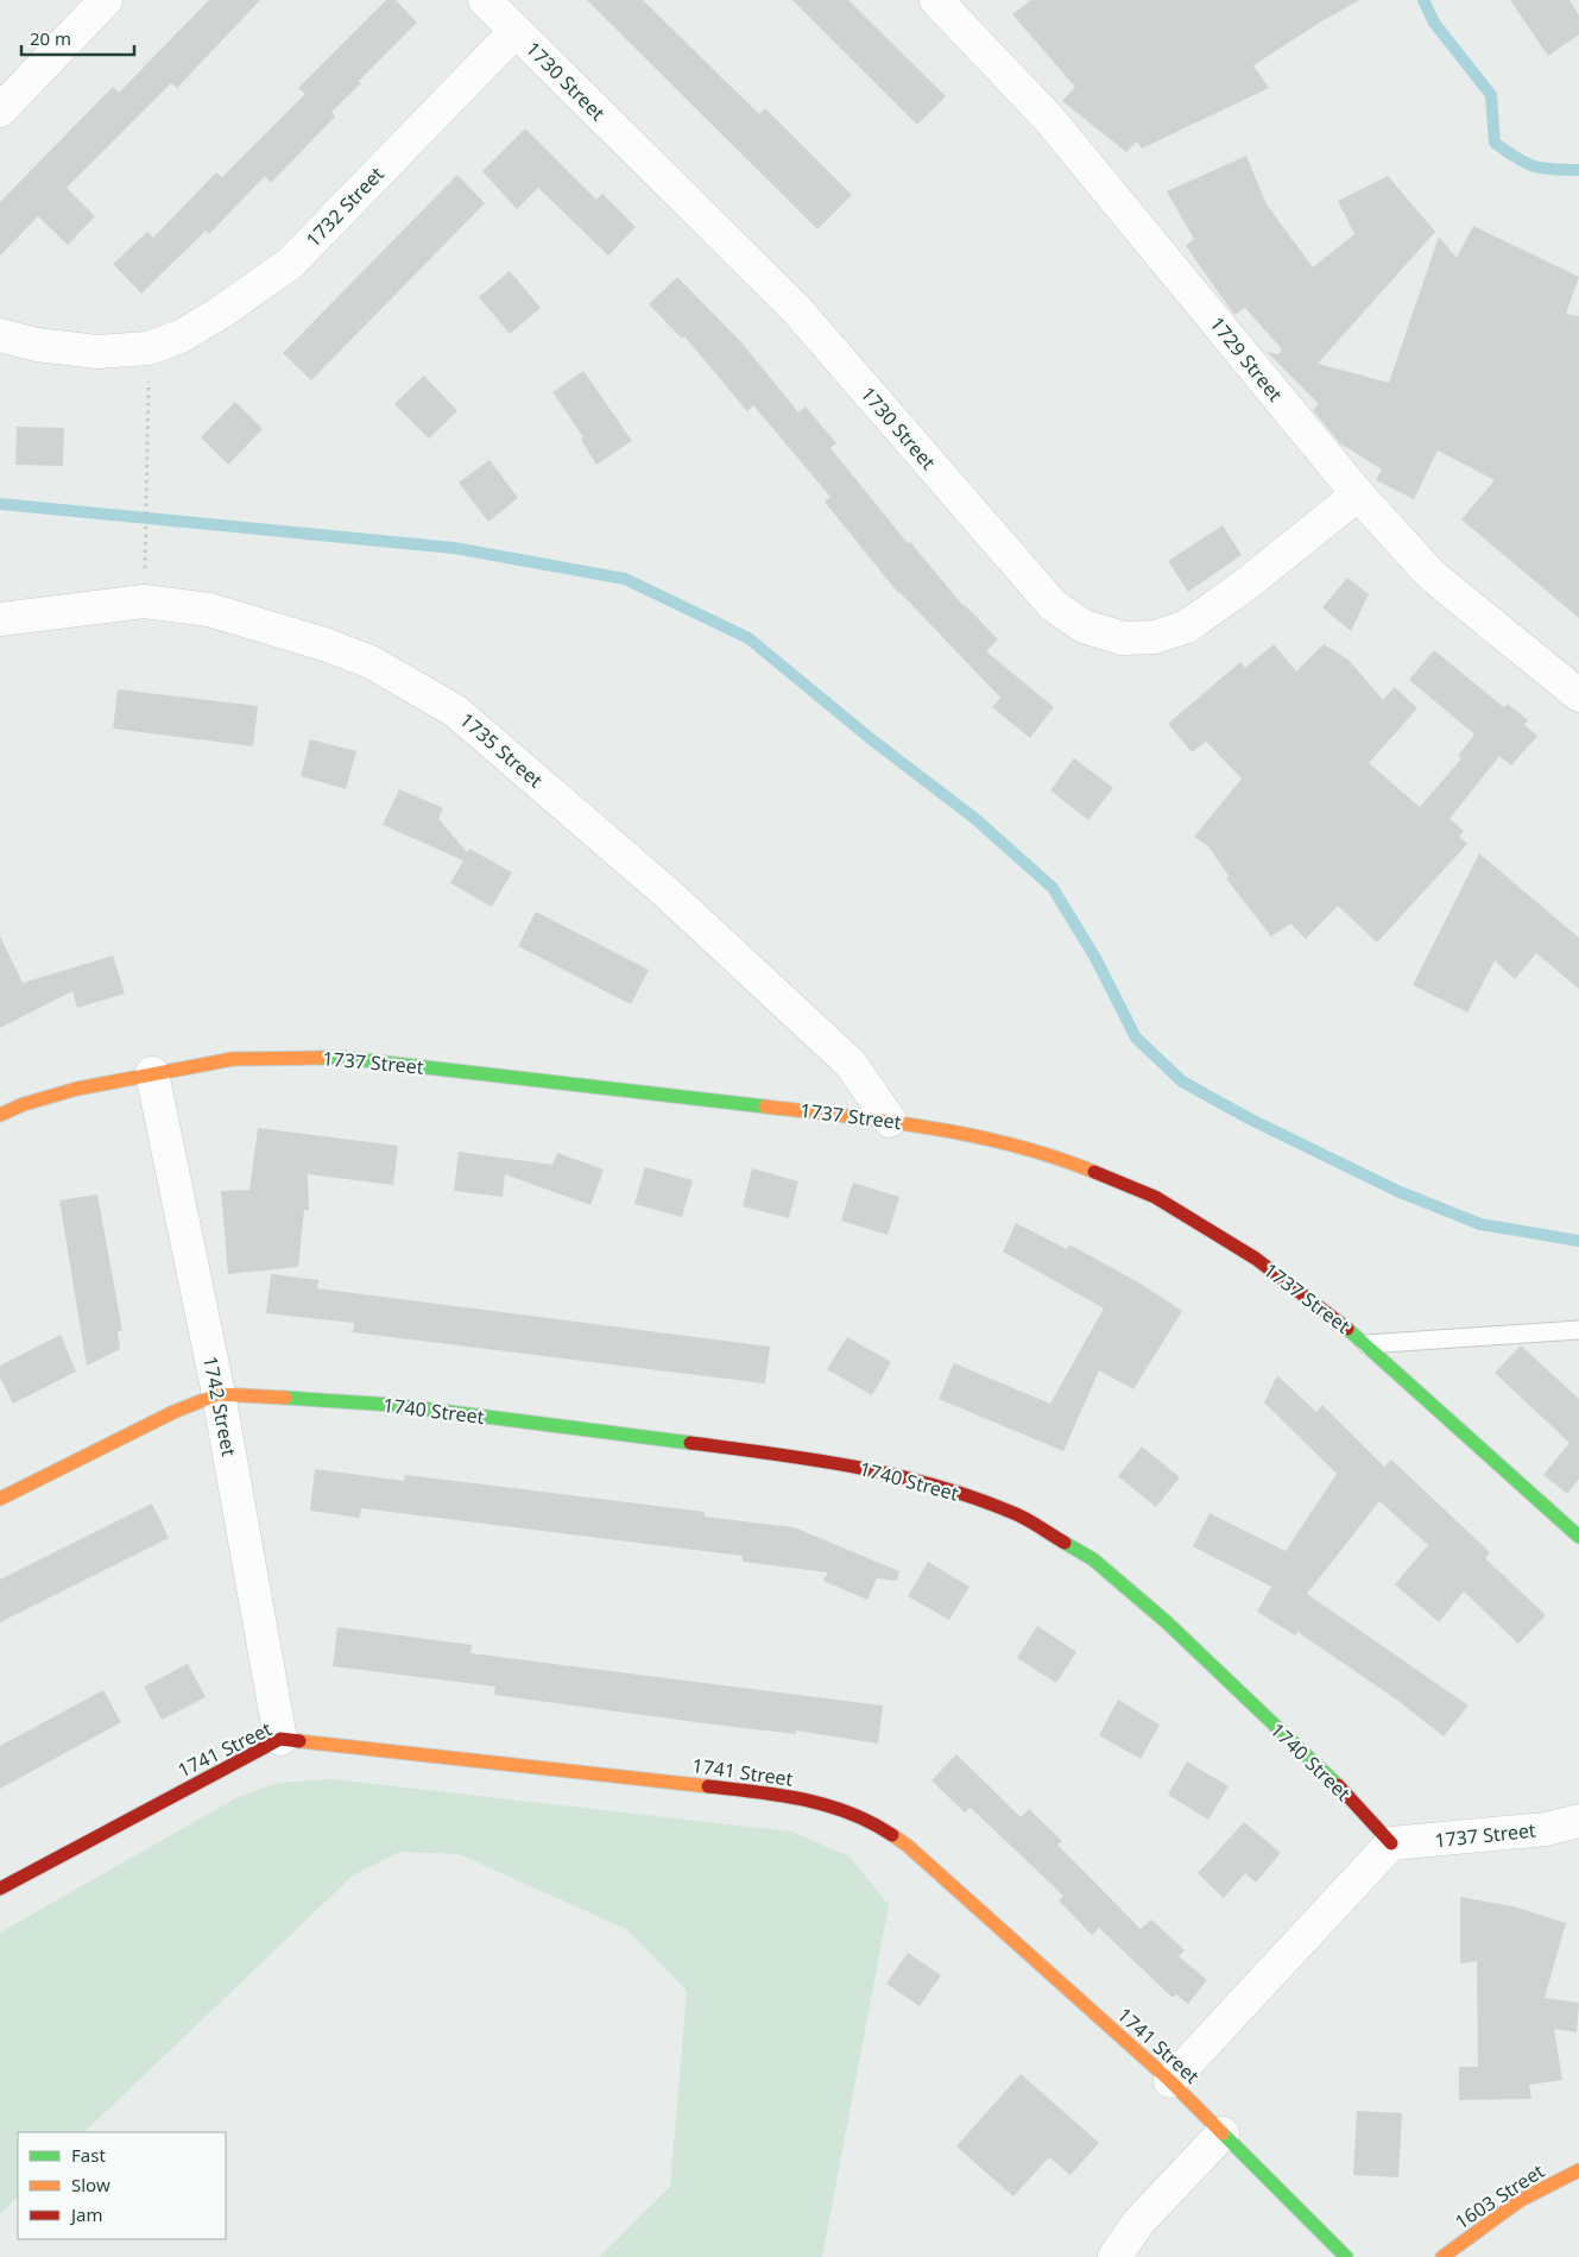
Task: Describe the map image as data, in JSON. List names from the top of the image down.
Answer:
{
  "streets": {
    "street": [
      "1730 Street",
      "1732 Street",
      "1729 Street",
      "1735 Street",
      "1737 Street",
      "1742 Street",
      "1740 Street",
      "1741 Street",
      "1603 Street"
    ]
  },
  "crossings": [
    ["1730 Street", "1732 Street"],
    ["1730 Street", "1729 Street"],
    ["1735 Street", "1737 Street"],
    ["1737 Street", "1742 Street"],
    ["1737 Street", "1740 Street"],
    ["1742 Street", "1740 Street"],
    ["1742 Street", "1741 Street"]
  ],
  "legend": ["Fast", "Slow", "Jam"],
  "scale_bar": "20 m"
}
